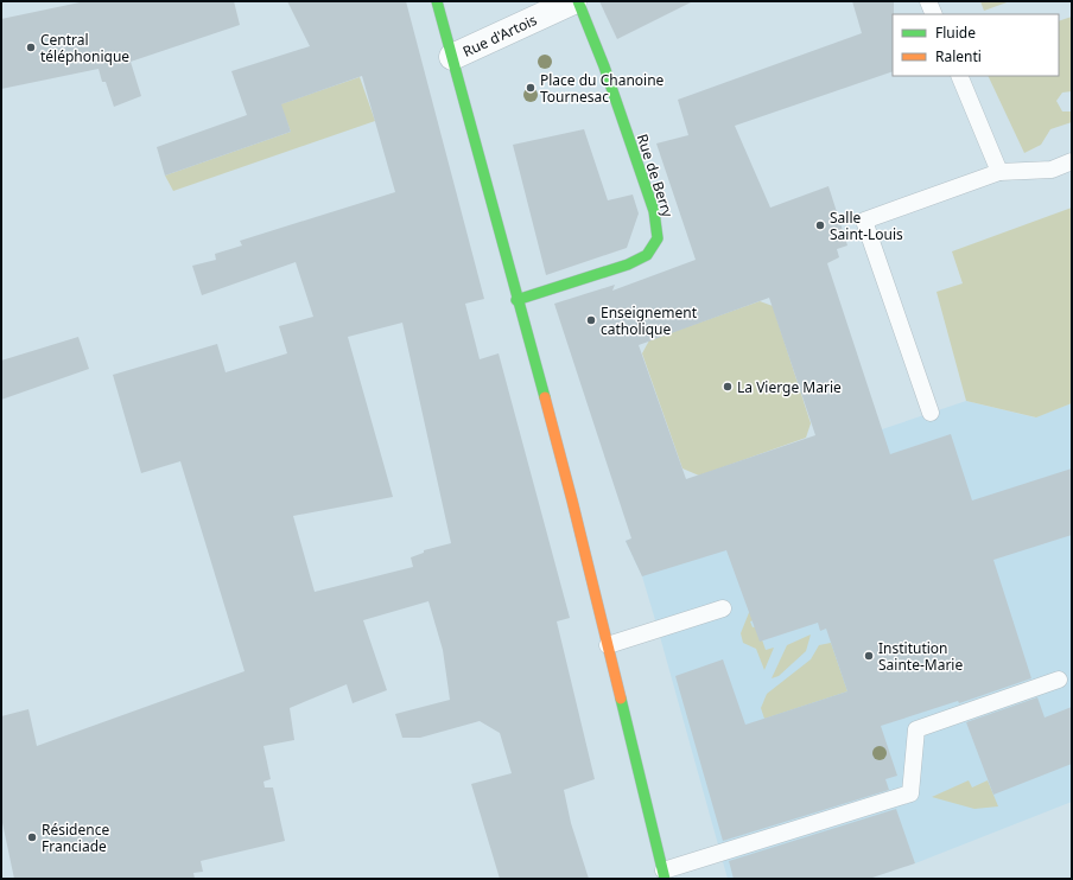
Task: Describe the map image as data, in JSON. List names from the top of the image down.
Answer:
{
  "streets": {
    "main road": ["Rue de Berry"],
    "street": ["Rue d'Artois"]
  },
  "places": [
    "Central téléphonique",
    "Place du Chanoine Tournesac",
    "Salle Saint-Louis",
    "Enseignement catholique",
    "La Vierge Marie",
    "Institution Sainte-Marie",
    "Résidence Franciade"
  ],
  "legend": ["Fluide", "Ralenti"]
}
